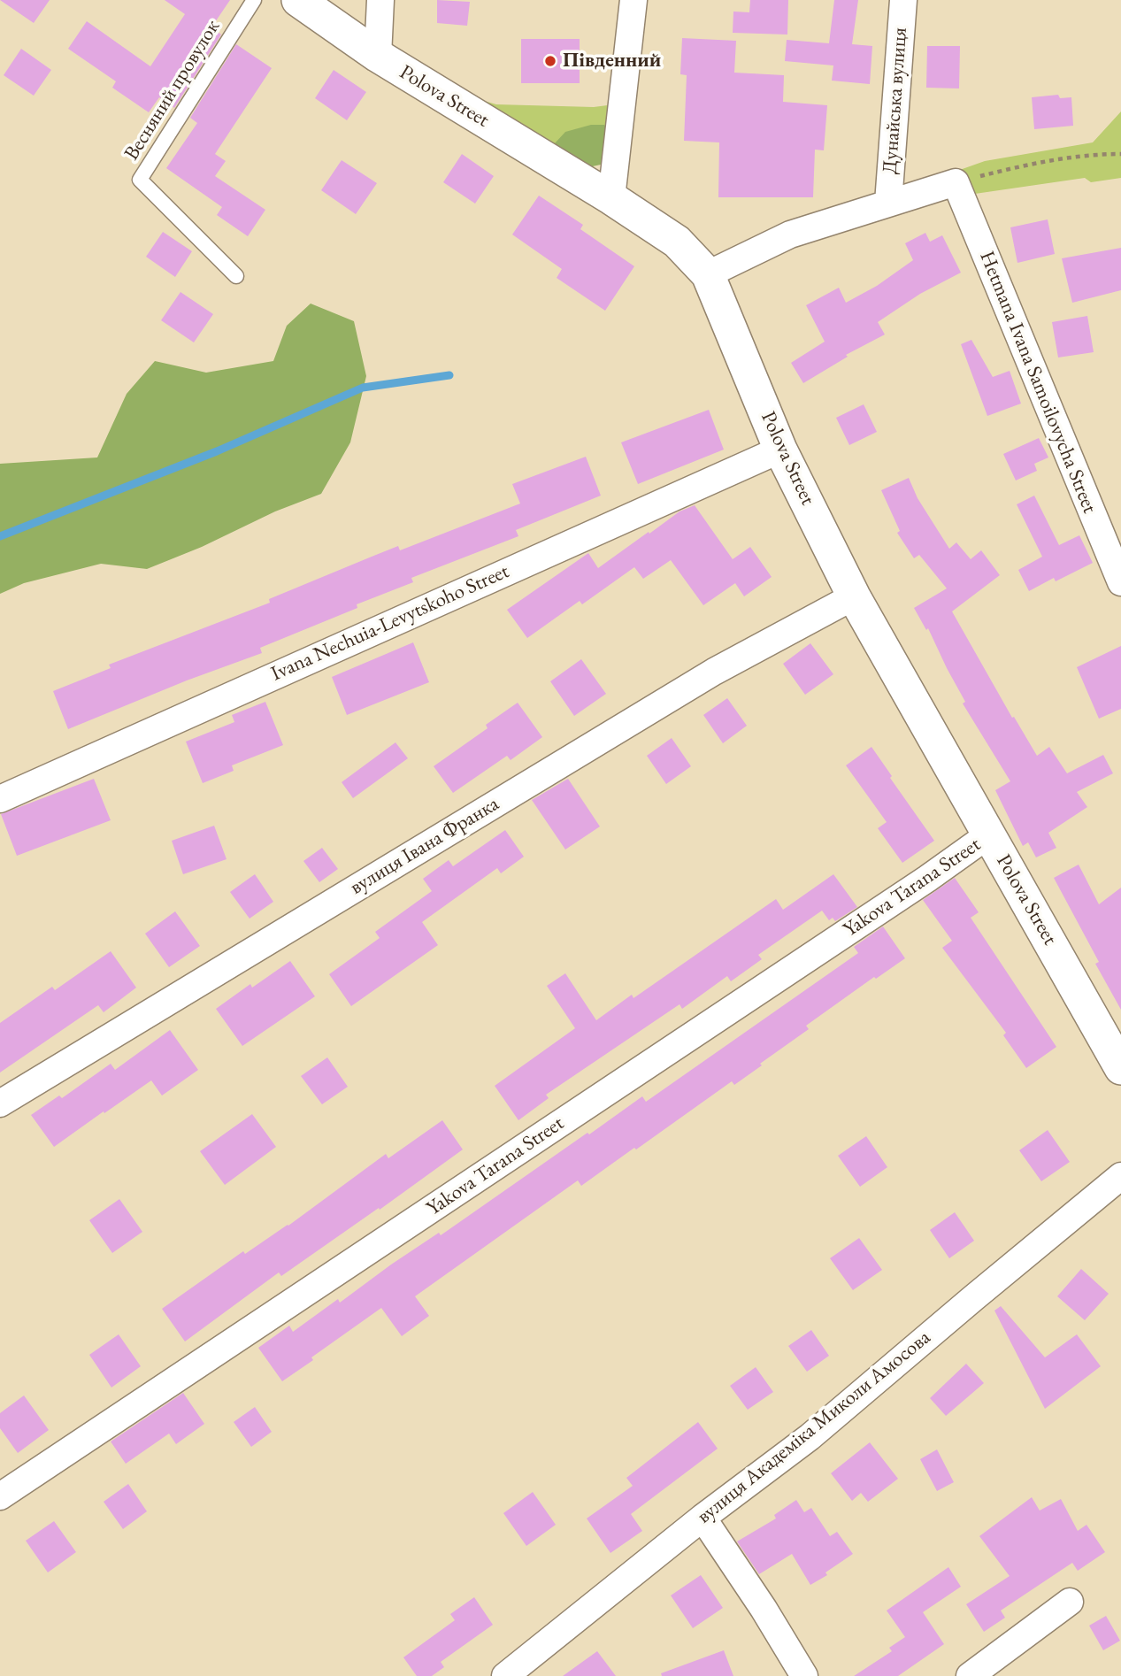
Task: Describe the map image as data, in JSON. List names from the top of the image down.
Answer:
{
  "streets": {
    "street": [
      "Polova Street",
      "Дунайська вулиця",
      "Hetmana Ivana Samoilovycha Street",
      "Ivana Nechuia-Levytskoho Street",
      "вулиця Івана Франка",
      "Yakova Tarana Street",
      "вулиця Академіка Миколи Амосова"
    ],
    "lane": ["Весняний провулок"]
  },
  "crossings": [
    ["Polova Street", "Ivana Nechuia-Levytskoho Street"],
    ["Polova Street", "вулиця Івана Франка"],
    ["Polova Street", "Yakova Tarana Street"]
  ],
  "places": ["Південний"]
}
